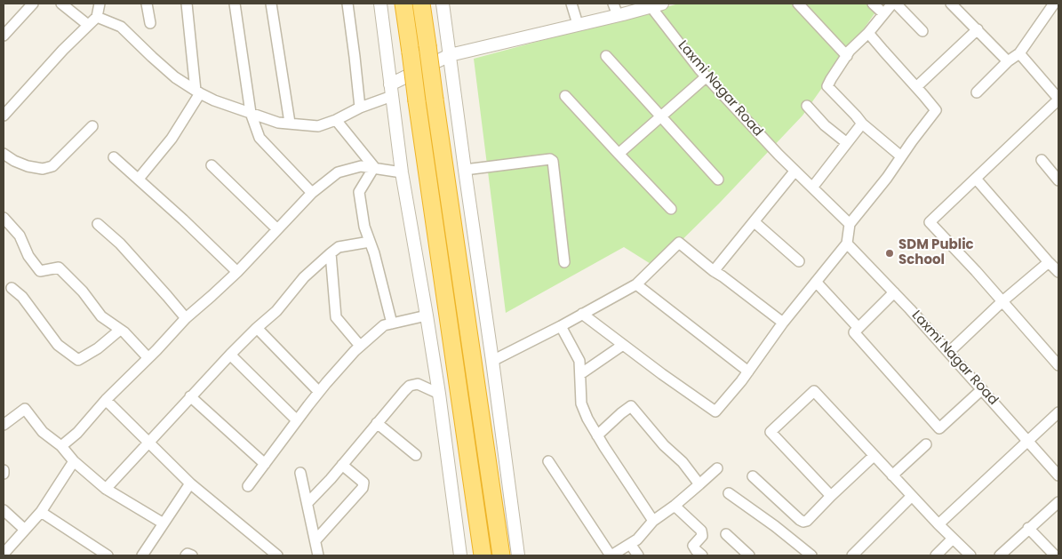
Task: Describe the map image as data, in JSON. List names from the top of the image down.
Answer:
{
  "streets": {
    "street": ["Laxmi Nagar Road"]
  },
  "places": ["SDM Public School"]
}
